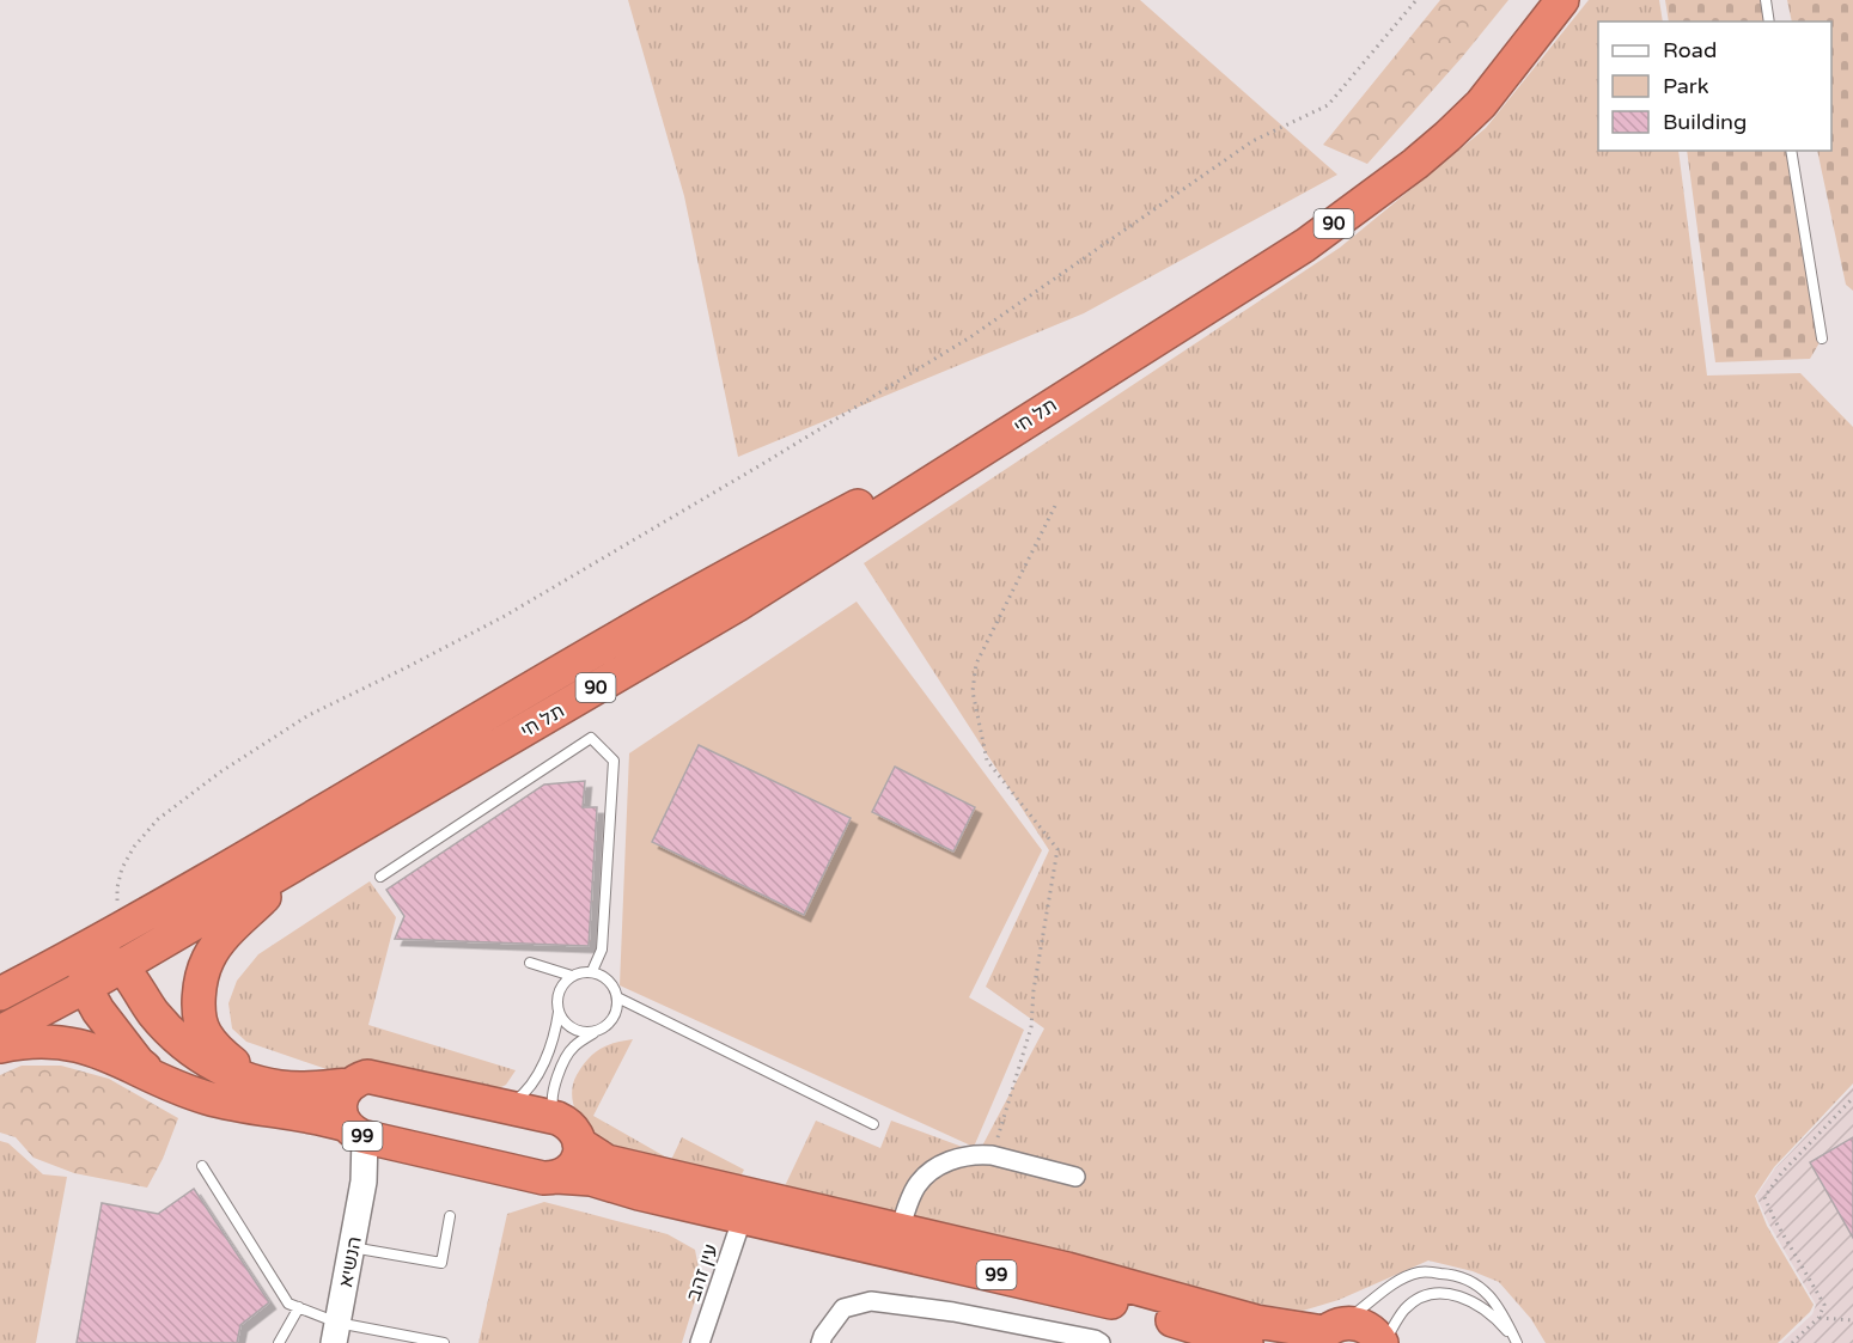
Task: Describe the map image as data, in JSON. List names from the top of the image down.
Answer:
{
  "streets": {
    "highway": ["90", "תל חי", "99"],
    "street": ["הנשיא", "עין זהב"]
  },
  "crossings": [
    ["90", "תל חי"],
    ["תל חי", "99"],
    ["99", "הנשיא"],
    ["99", "עין זהב"]
  ],
  "legend": ["Road", "Park", "Building"]
}
